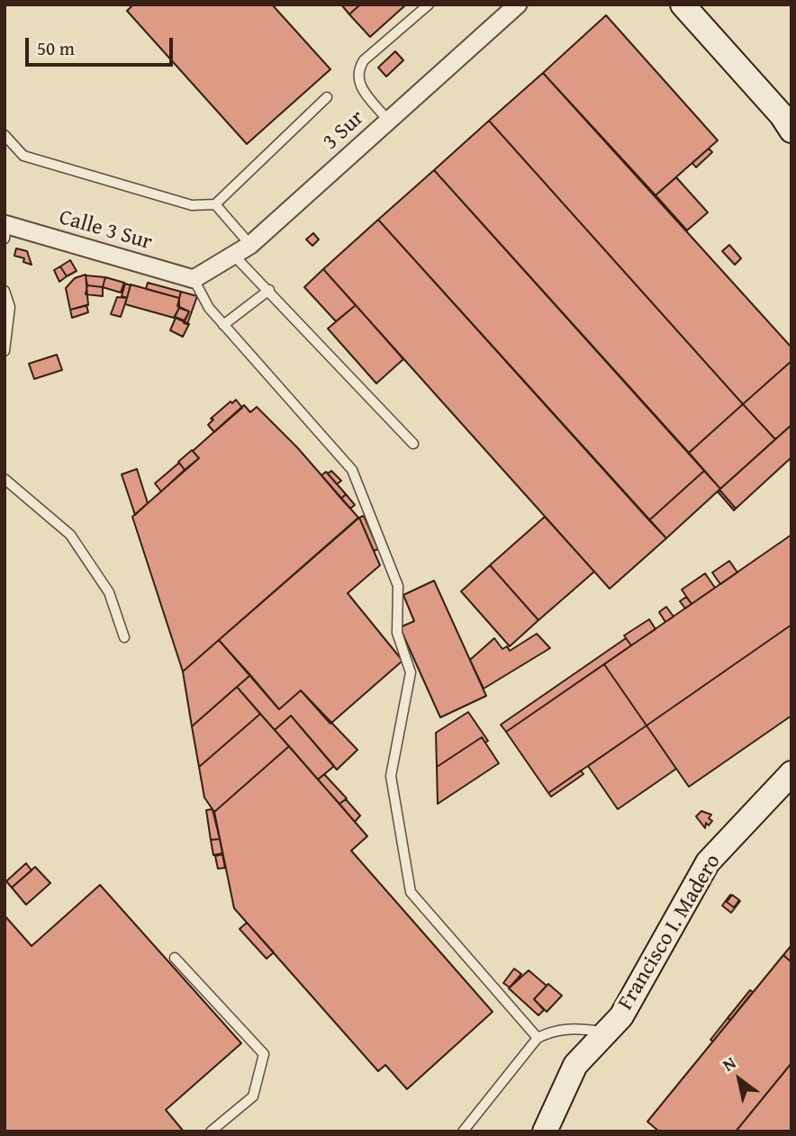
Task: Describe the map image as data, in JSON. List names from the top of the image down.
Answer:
{
  "streets": {
    "street": ["3 Sur", "Calle 3 Sur", "Francisco I. Madero"]
  },
  "crossings": [
    ["3 Sur", "Calle 3 Sur"]
  ],
  "scale_bar": "50 m",
  "north": "top left"
}
